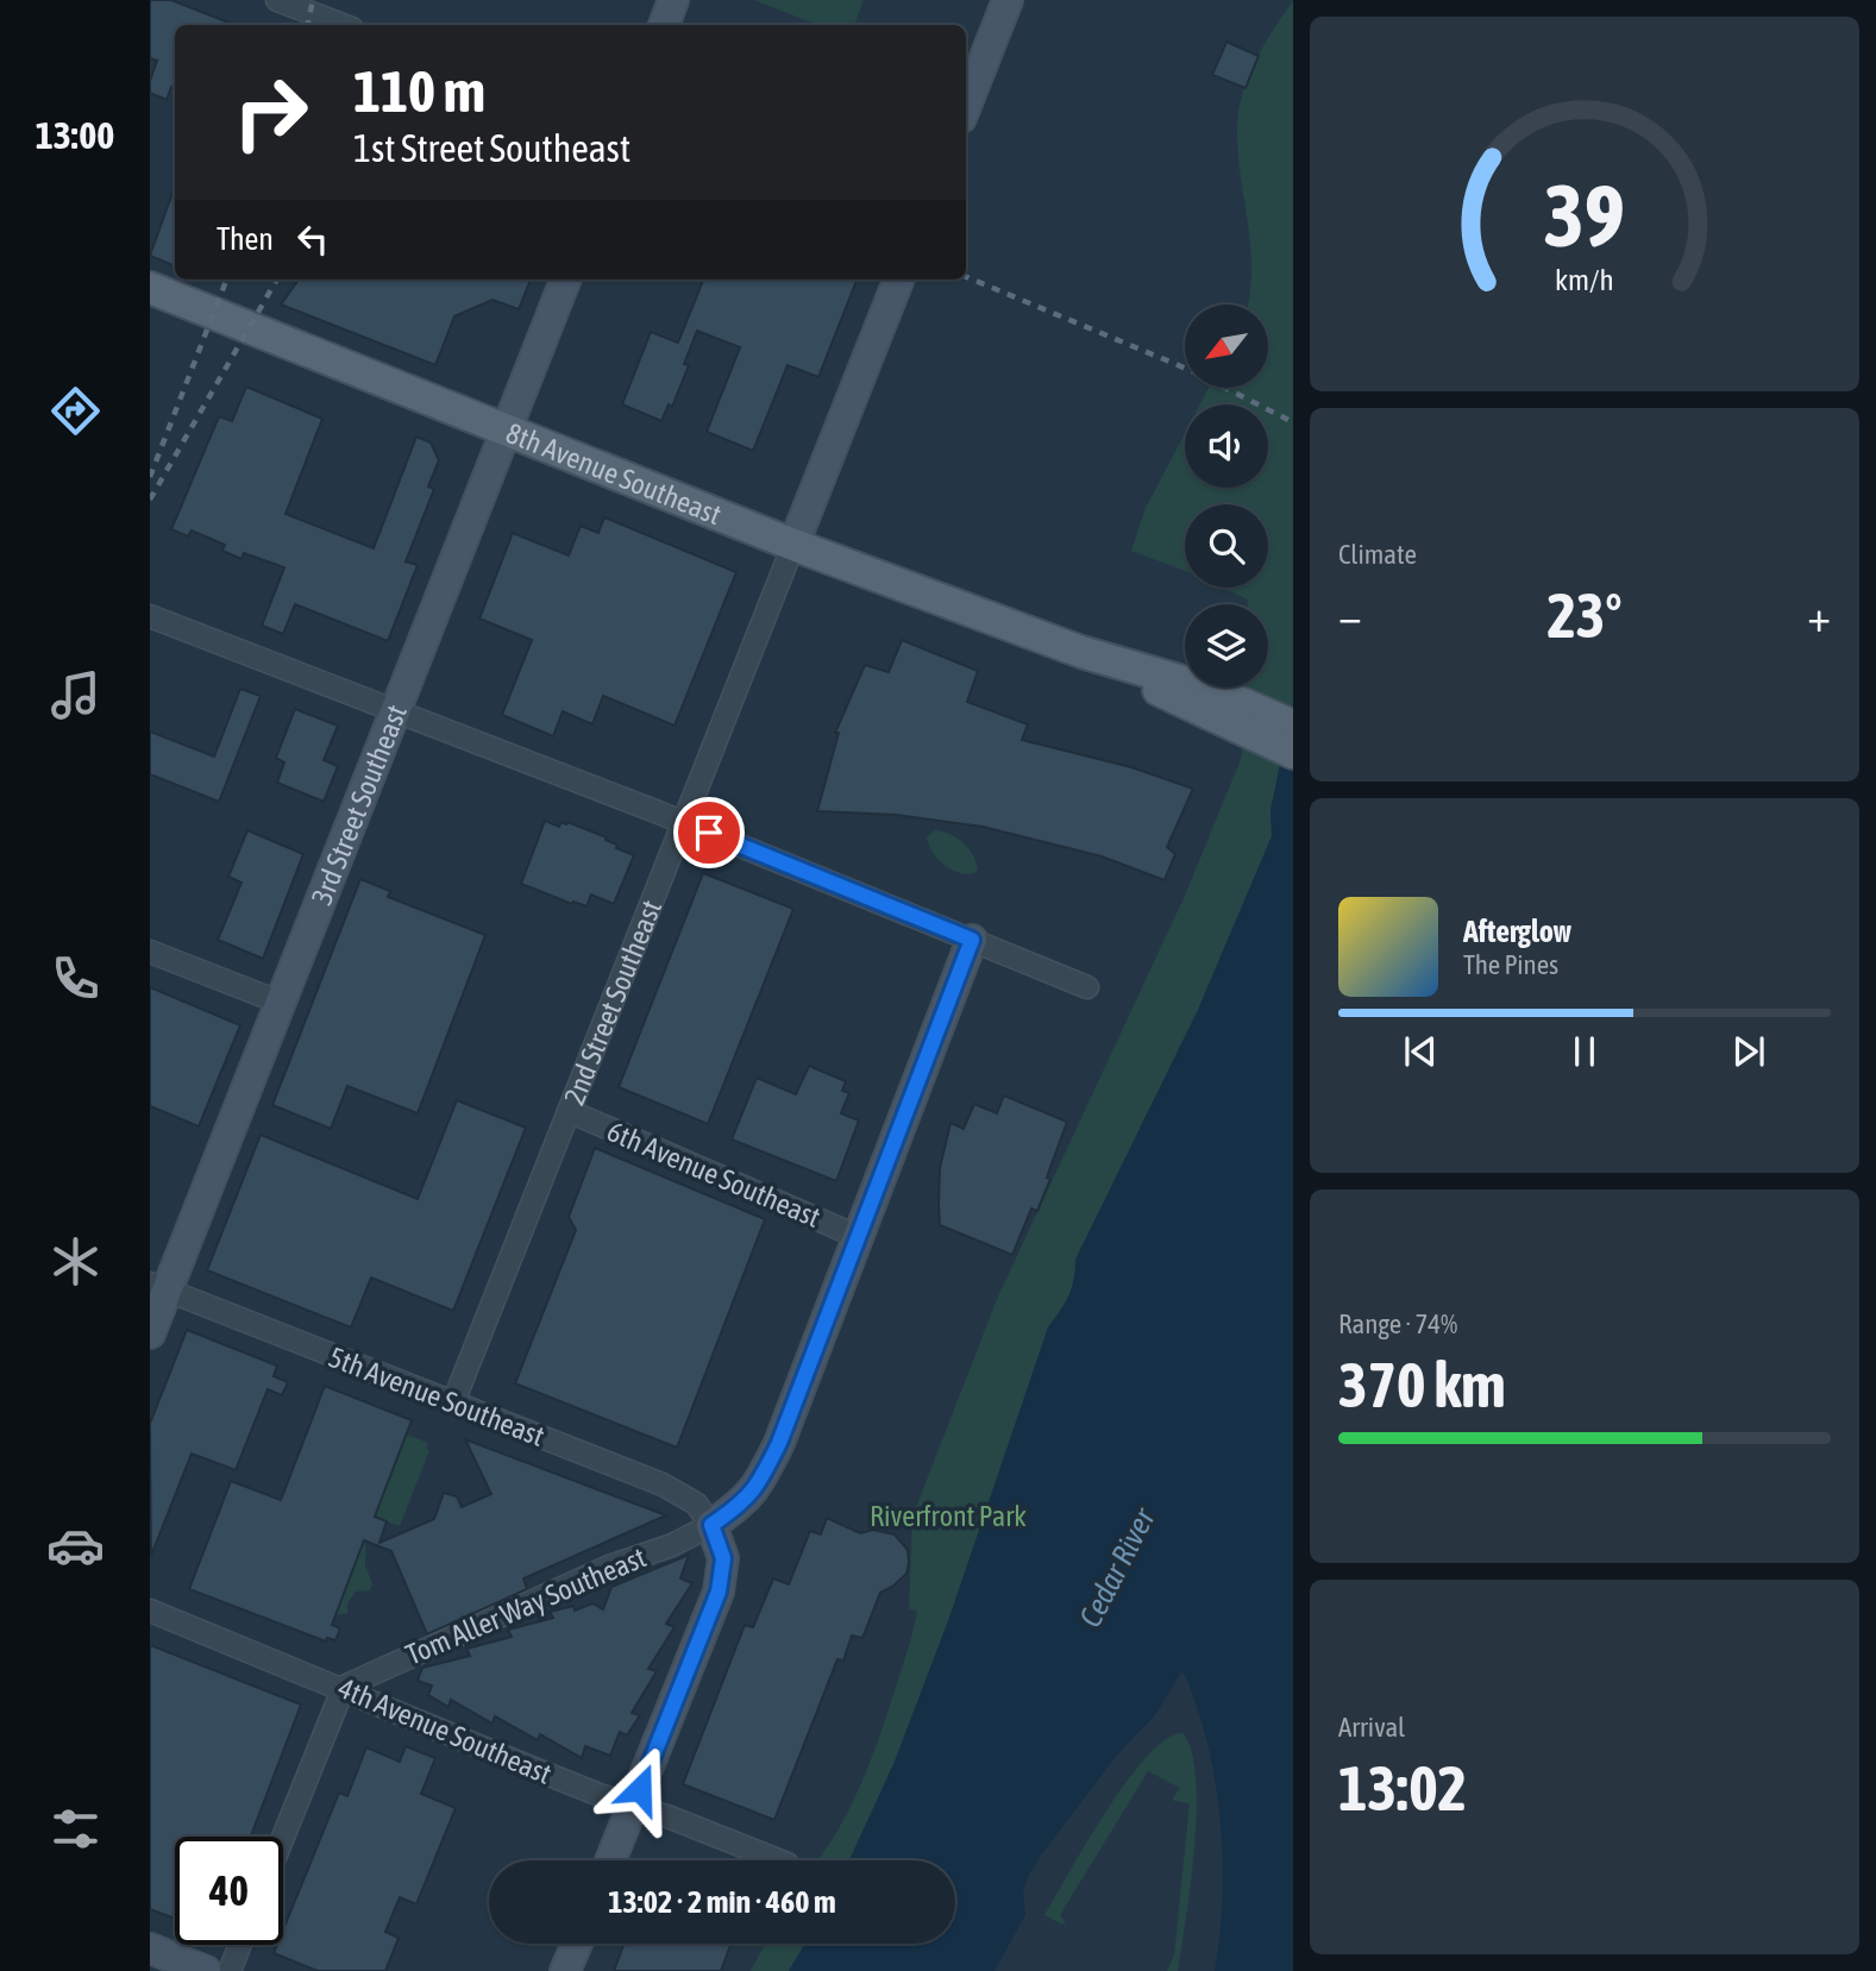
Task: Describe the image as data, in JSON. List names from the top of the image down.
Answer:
{
  "streets": {
    "main road": ["8th Avenue Southeast"],
    "street": [
      "3rd Street Southeast",
      "2nd Street Southeast",
      "6th Avenue Southeast",
      "5th Avenue Southeast",
      "Tom Aller Way Southeast",
      "4th Avenue Southeast"
    ]
  },
  "crossings": [
    ["8th Avenue Southeast", "3rd Street Southeast"],
    ["8th Avenue Southeast", "2nd Street Southeast"],
    ["3rd Street Southeast", "5th Avenue Southeast"],
    ["2nd Street Southeast", "6th Avenue Southeast"],
    ["2nd Street Southeast", "5th Avenue Southeast"],
    ["5th Avenue Southeast", "Tom Aller Way Southeast"],
    ["Tom Aller Way Southeast", "4th Avenue Southeast"]
  ],
  "water": ["Cedar River"],
  "parks": ["Riverfront Park"],
  "north": "bottom left",
  "page": {
    "tabs": "13:00",
    "turn": ["110 m", "1st Street Southeast"],
    "then": "Then",
    "tile": [
      "Climate",
      ["Range · 74%", "370 km"],
      ["Arrival", "13:02"]
    ],
    "heat": ["−", "23°", "+"],
    "song": ["Afterglow", "The Pines"],
    "limit": "40",
    "trip": "13:02 · 2 min · 460 m",
    "gauge": ["39", "km/h"]
  }
}
